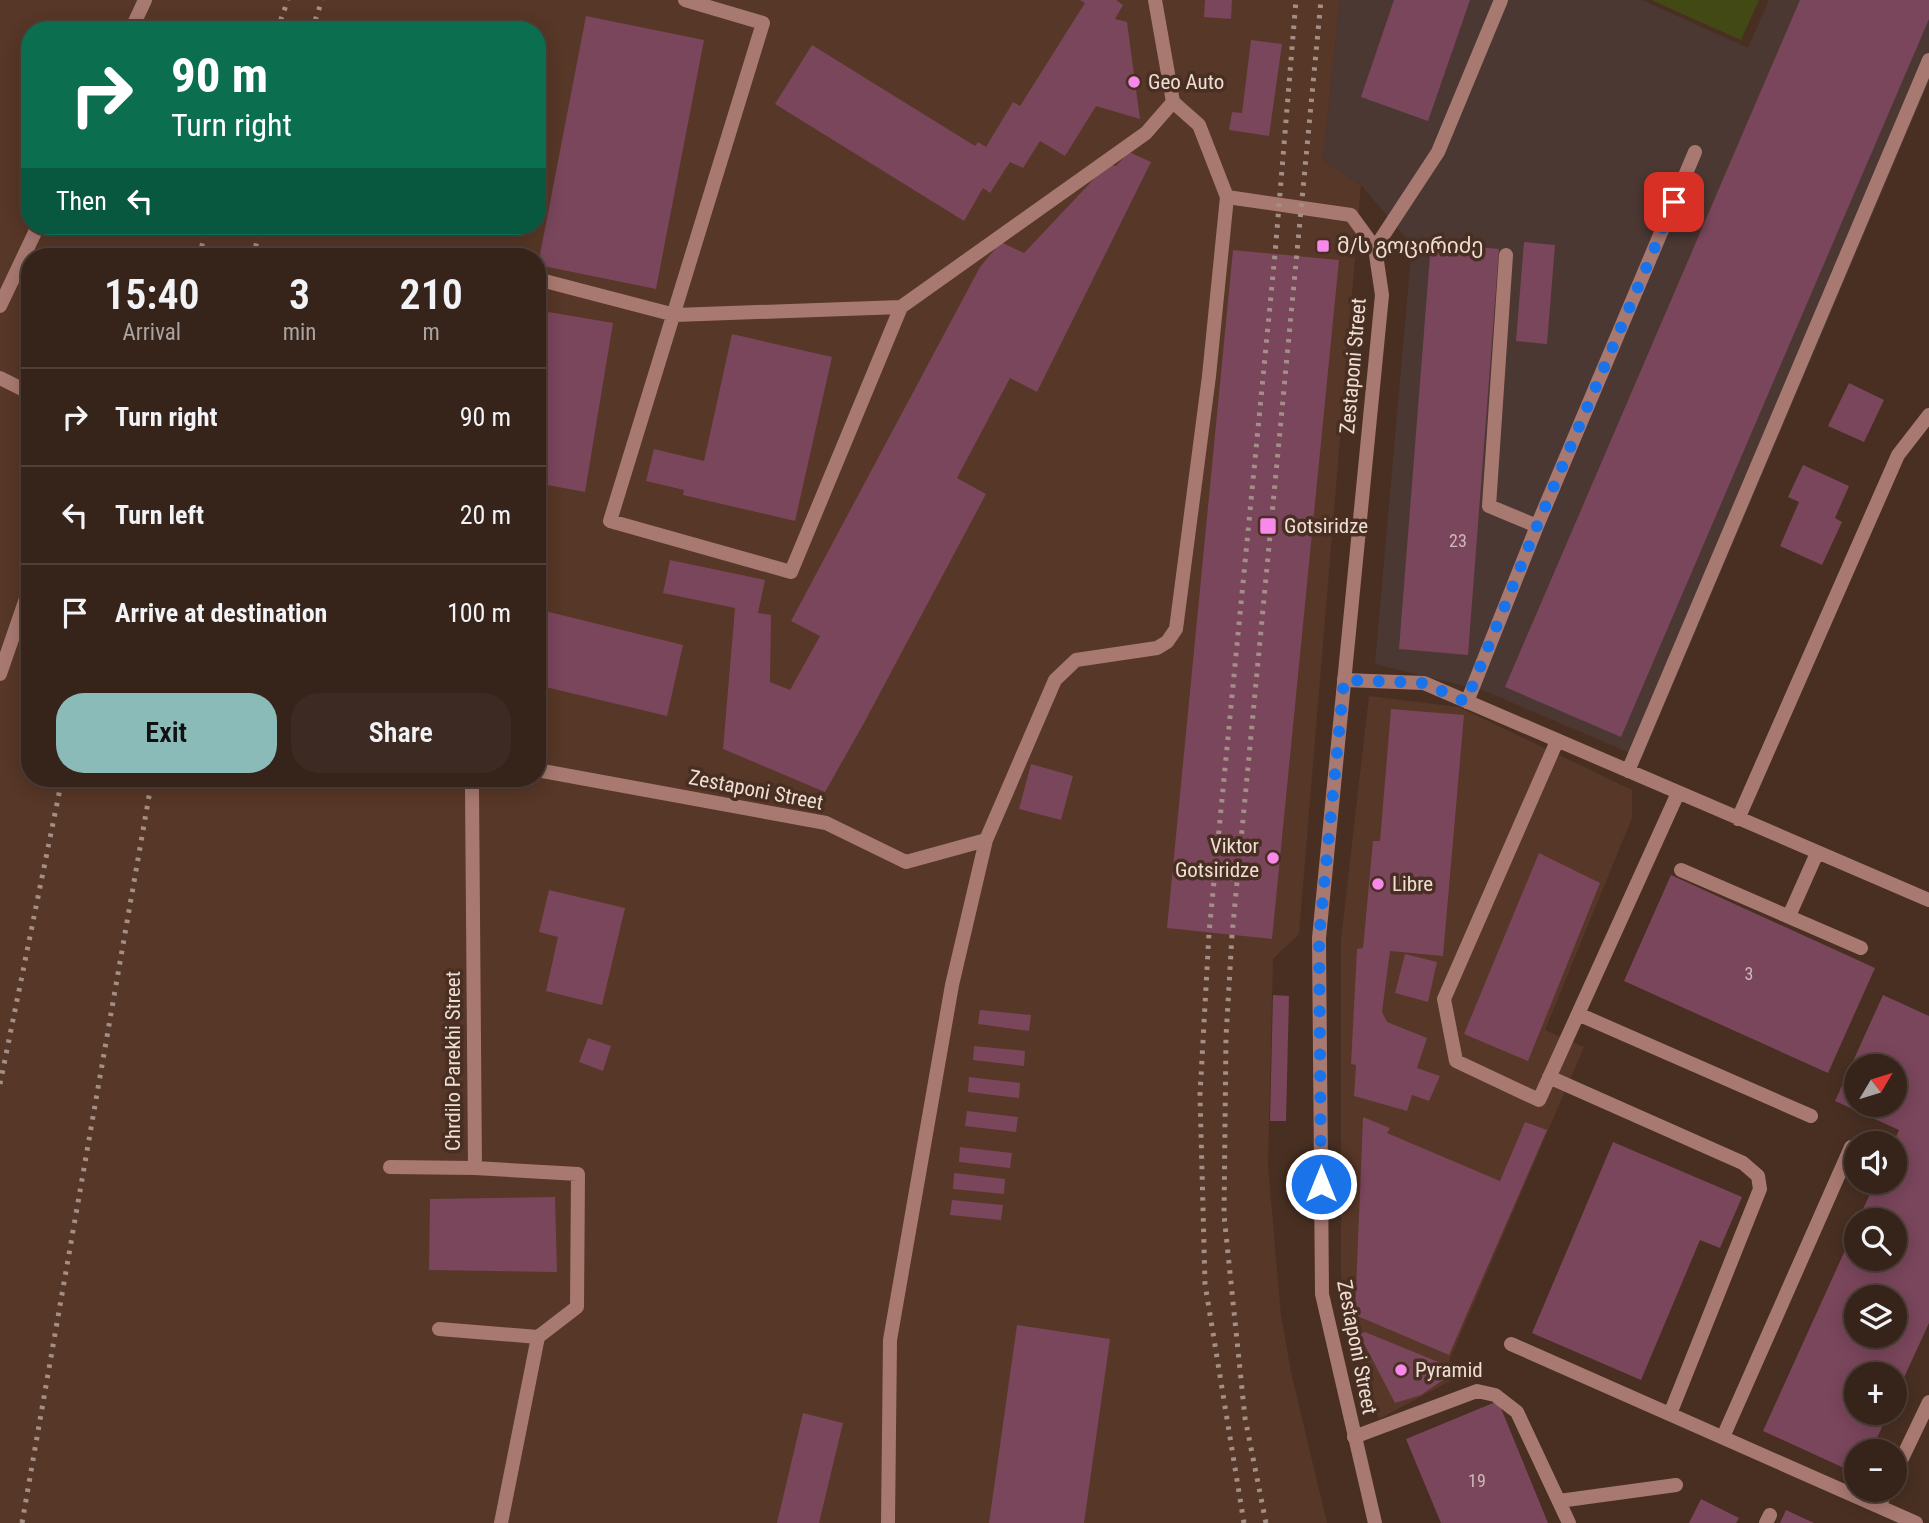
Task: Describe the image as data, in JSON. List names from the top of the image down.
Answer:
{
  "streets": {
    "street": ["Zestaponi Street", "Chrdilo Parekhi Street"]
  },
  "places": {
    "other": [
      "Geo Auto",
      "Viktor Gotsiridze",
      "Libre",
      "Pyramid"
    ],
    "transit": ["მ/ს გოცირიძე", "Gotsiridze"]
  },
  "house_numbers": ["23", "3", "19"],
  "north": "top right",
  "page": {
    "turn": ["90 m", "Turn right"],
    "then": "Then",
    "eta": [
      "15:40",
      "Arrival",
      "3",
      "min",
      "210",
      "m"
    ],
    "list": [
      {
        "name": "Turn right",
        "value": "90 m"
      },
      {
        "name": "Turn left",
        "value": "20 m"
      },
      {
        "name": "Arrive at destination",
        "value": "100 m"
      }
    ],
    "buttons": ["Exit", "Share"],
    "map_buttons": ["+", "−"]
  }
}
